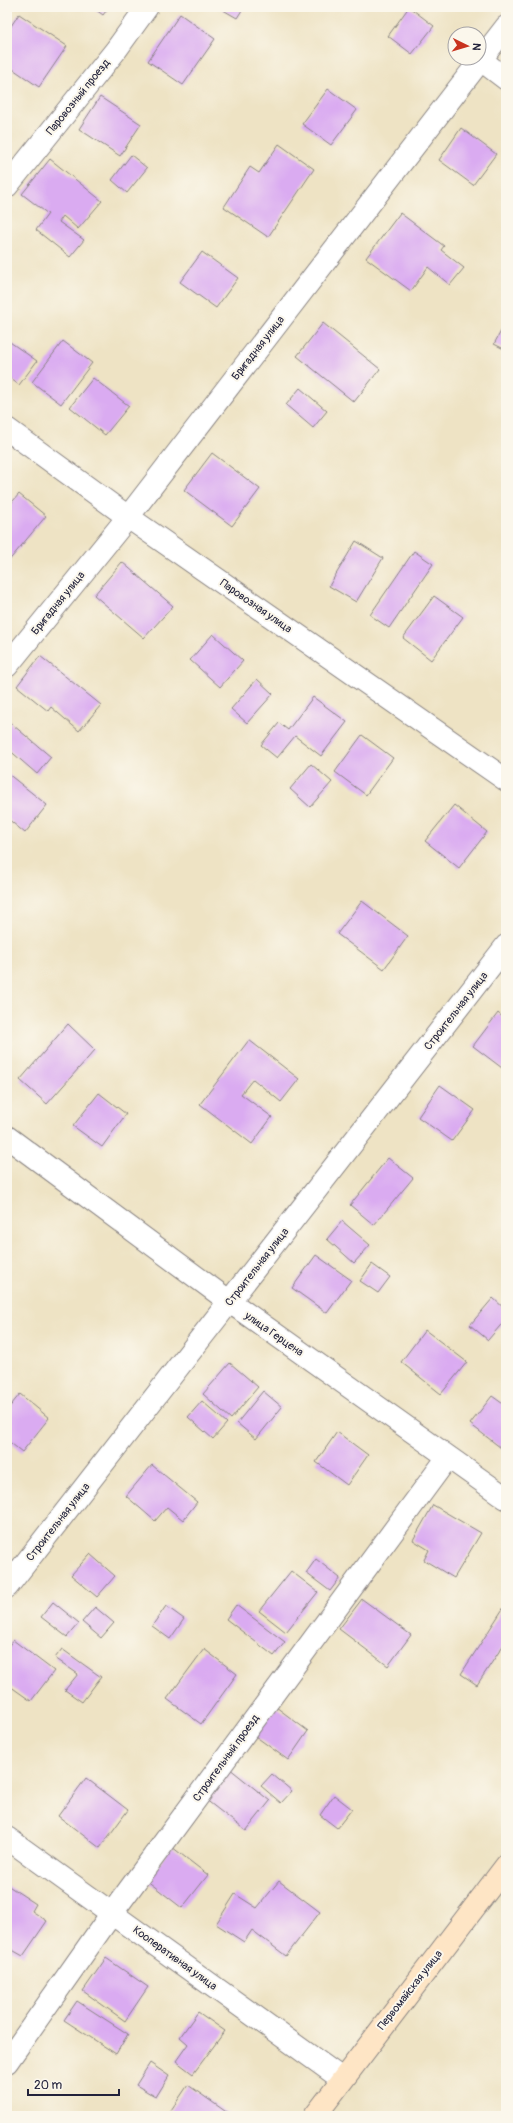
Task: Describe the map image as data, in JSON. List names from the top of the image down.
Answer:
{
  "streets": {
    "street": [
      "Паровозный проезд",
      "Бригадная улица",
      "Паровозная улица",
      "Строительная улица",
      "улица Герцена",
      "Строительный проезд",
      "Кооперативная улица",
      "Первомайская улица"
    ]
  },
  "crossings": [
    ["Бригадная улица", "Паровозная улица"],
    ["Строительная улица", "улица Герцена"],
    ["улица Герцена", "Строительный проезд"],
    ["Строительный проезд", "Кооперативная улица"],
    ["Кооперативная улица", "Первомайская улица"]
  ],
  "scale_bar": "20 m",
  "north": "right"
}
